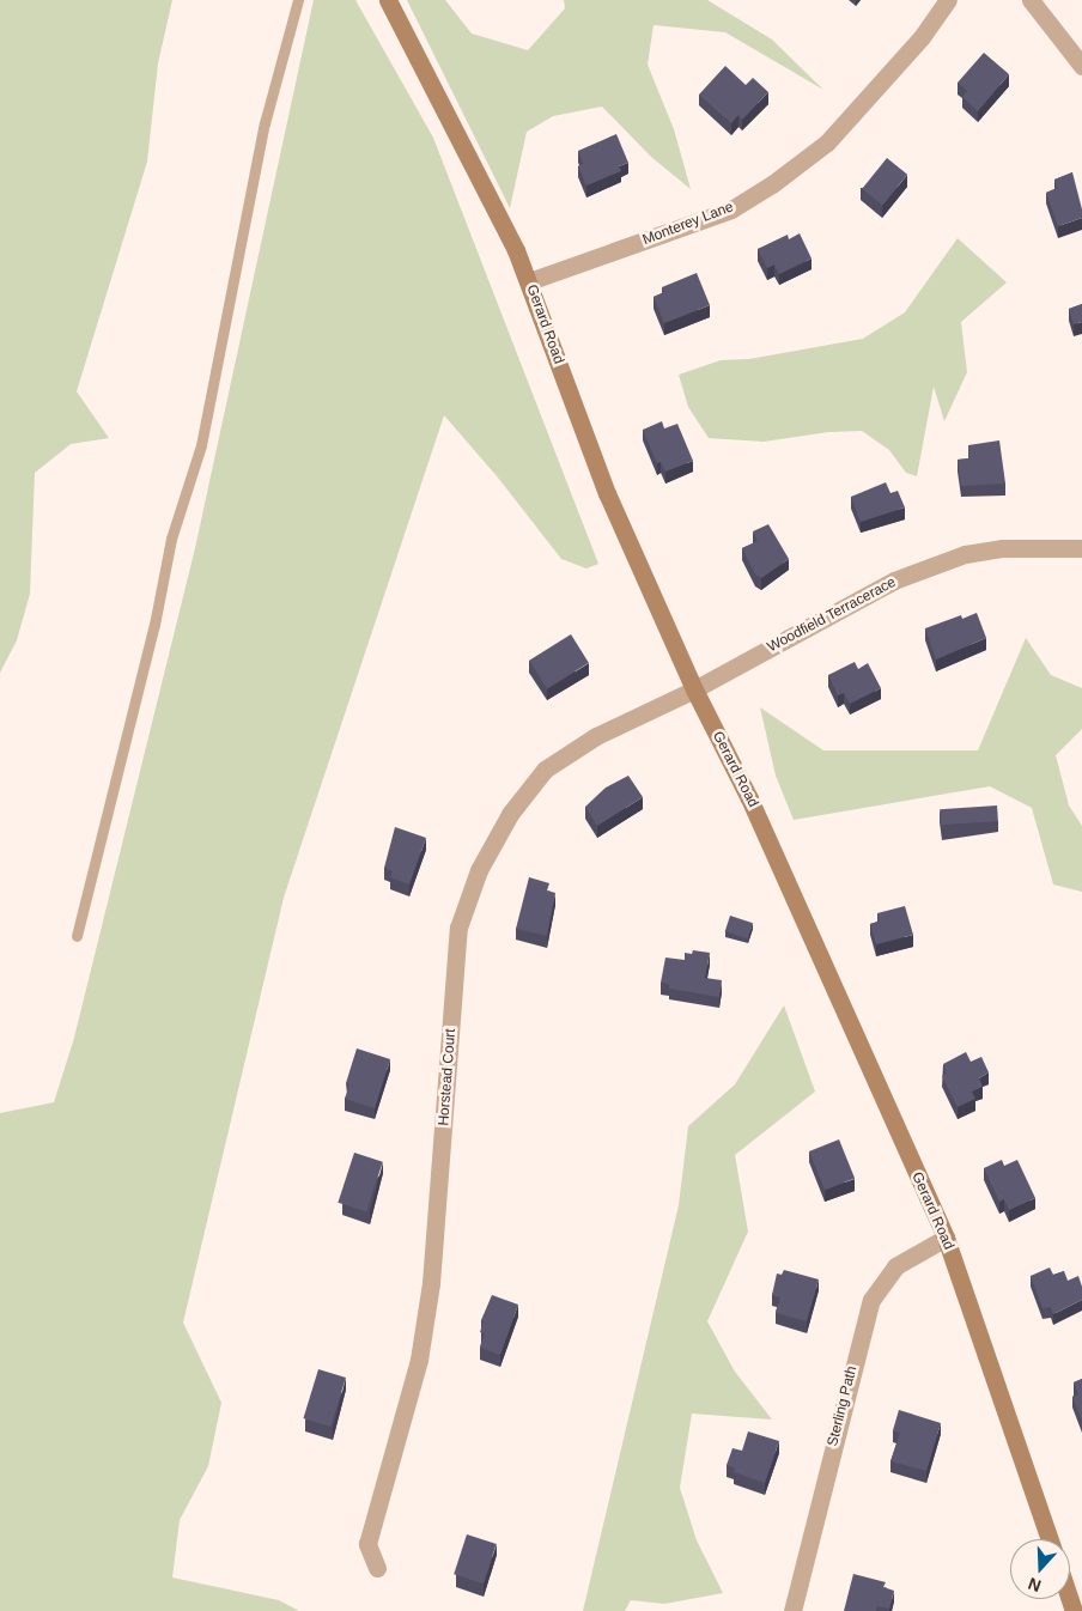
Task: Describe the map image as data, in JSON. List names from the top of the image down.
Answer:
{
  "streets": {
    "street": [
      "Monterey Lane",
      "Gerard Road",
      "Woodfield Terracerace",
      "Horstead Court",
      "Sterling Path"
    ]
  },
  "crossings": [
    ["Monterey Lane", "Gerard Road"],
    ["Gerard Road", "Woodfield Terracerace"],
    ["Gerard Road", "Horstead Court"],
    ["Gerard Road", "Sterling Path"],
    ["Woodfield Terracerace", "Horstead Court"]
  ],
  "north": "bottom"
}
